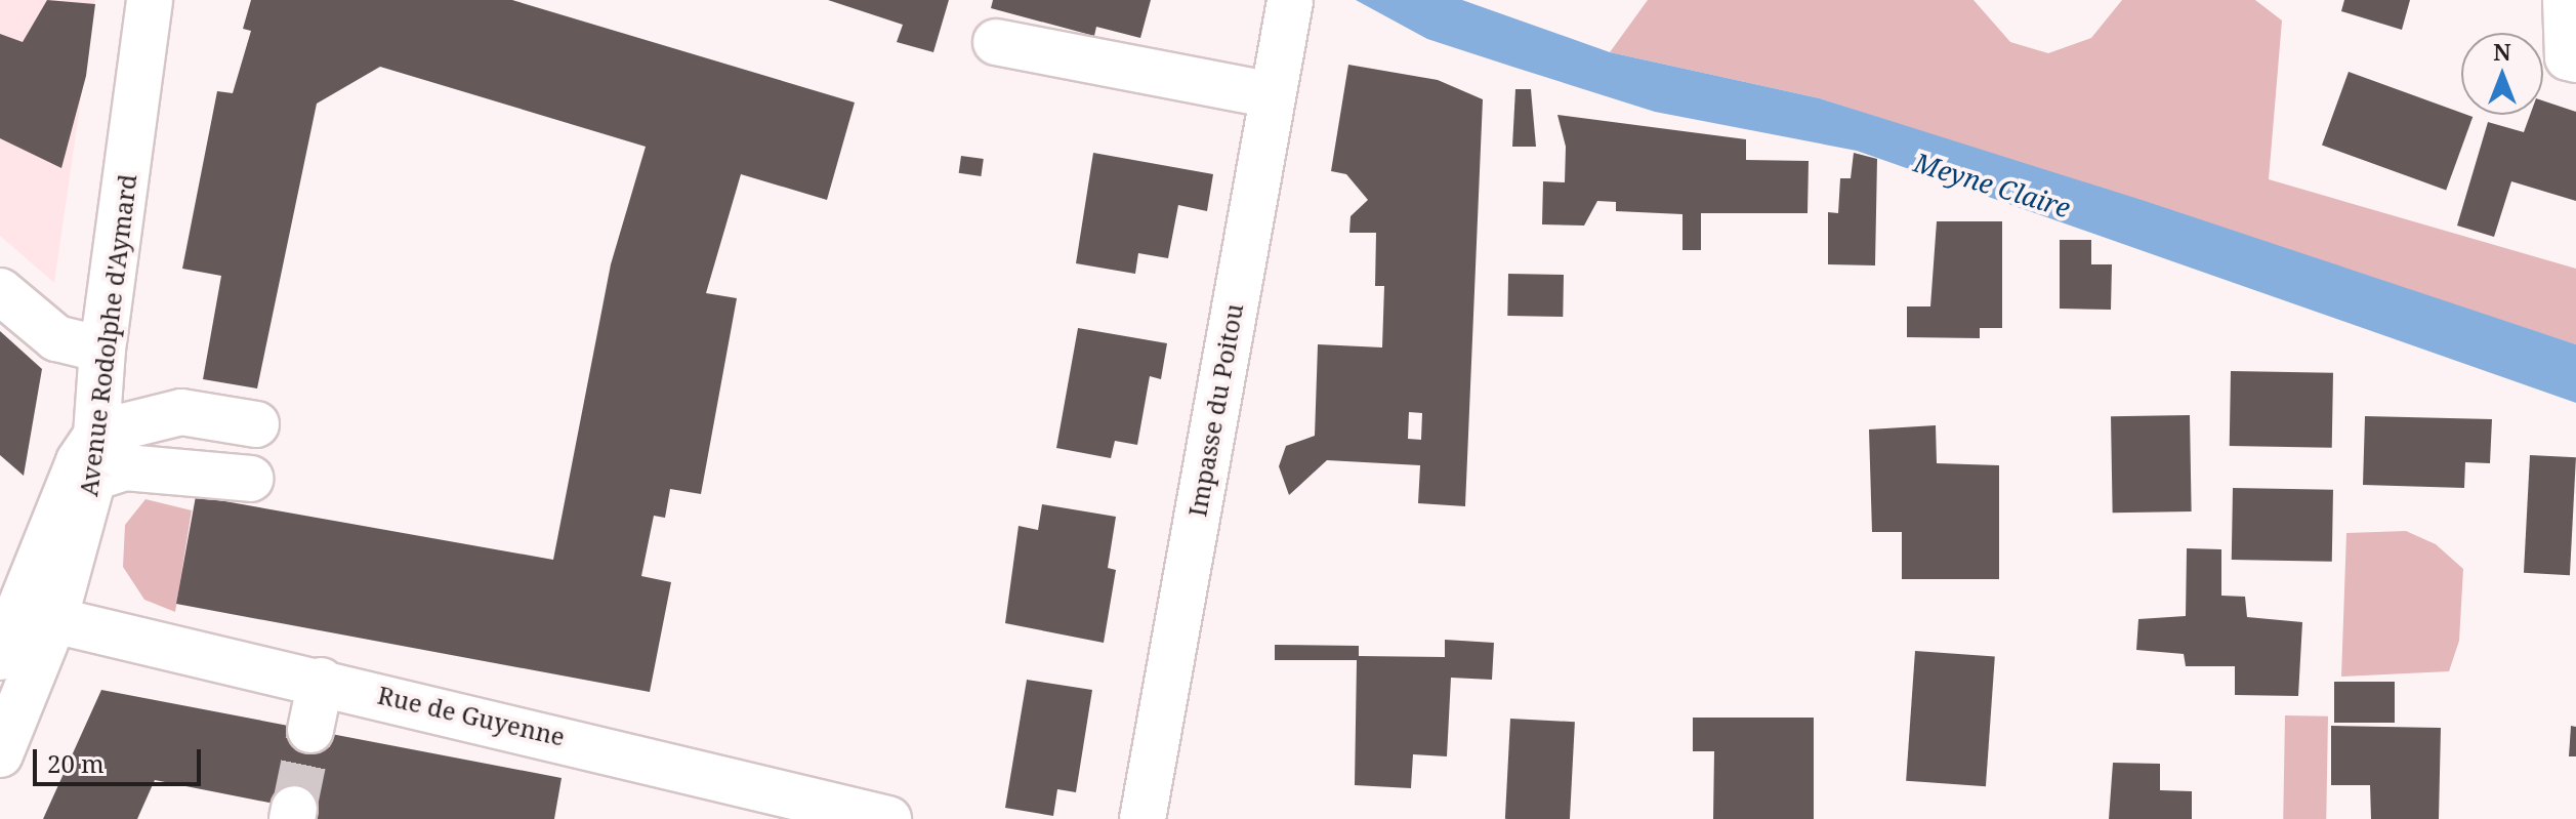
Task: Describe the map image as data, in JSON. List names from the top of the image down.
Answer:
{
  "streets": {
    "street": ["Avenue Rodolphe d'Aymard", "Impasse du Poitou", "Rue de Guyenne"]
  },
  "crossings": [
    ["Avenue Rodolphe d'Aymard", "Rue de Guyenne"]
  ],
  "water": ["Meyne Claire"],
  "scale_bar": "20 m",
  "north": "top"
}
